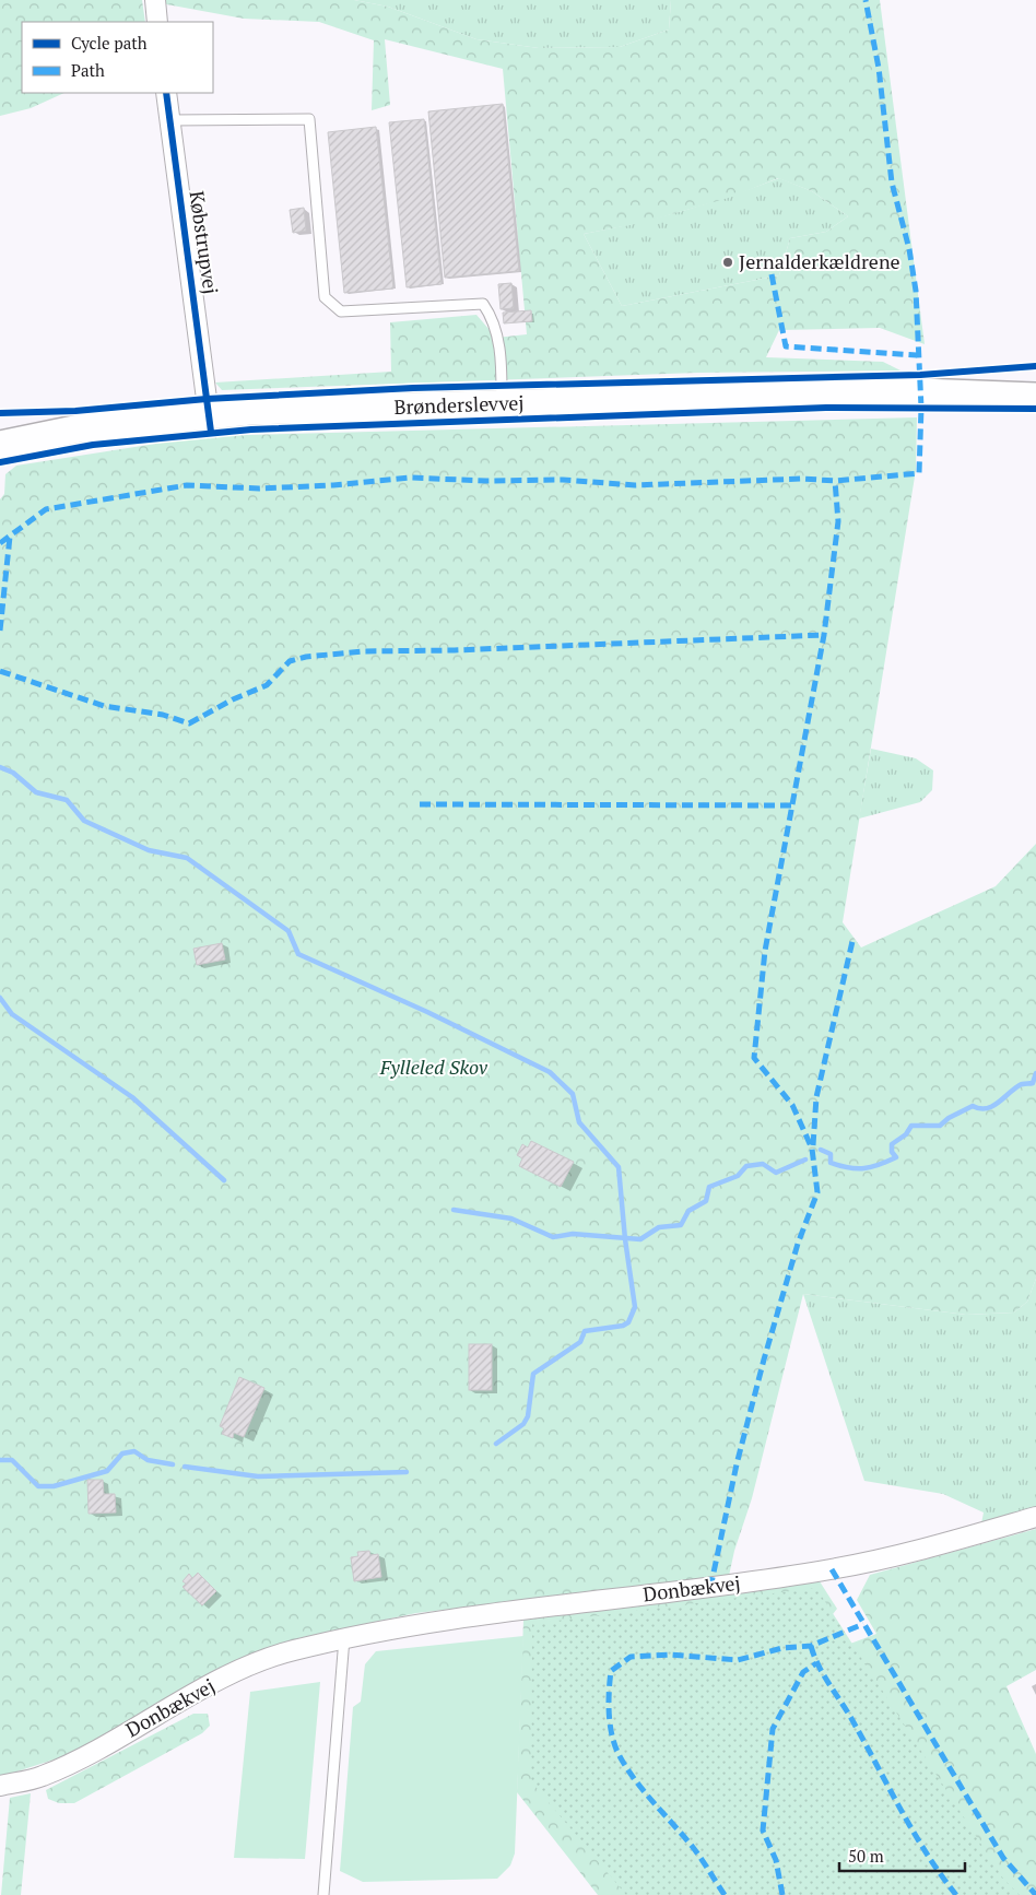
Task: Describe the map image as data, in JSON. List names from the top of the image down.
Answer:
{
  "streets": {
    "main road": ["Brønderslevvej"],
    "street": ["Købstrupvej", "Donbækvej"]
  },
  "parks": ["Fylleled Skov"],
  "places": ["Jernalderkældrene"],
  "legend": ["Cycle path", "Path"],
  "scale_bar": "50 m"
}
